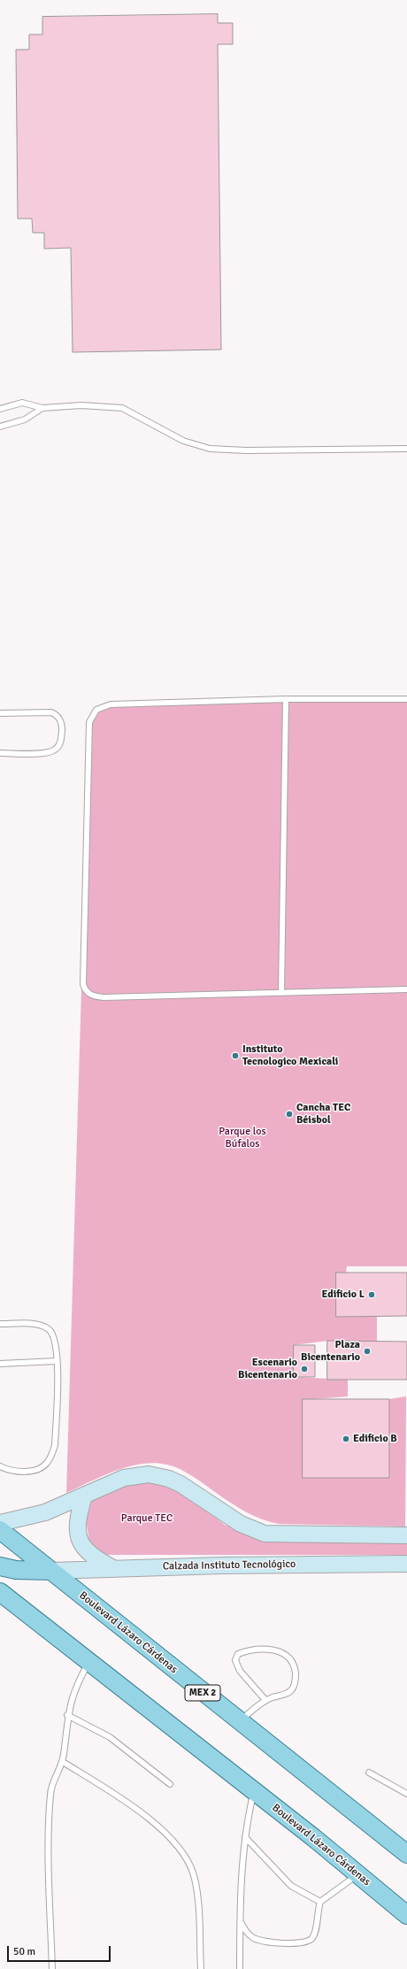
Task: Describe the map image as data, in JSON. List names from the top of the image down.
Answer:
{
  "streets": {
    "main road": ["Boulevard Lázaro Cárdenas", "MEX 2"],
    "street": ["Calzada Instituto Tecnológico"]
  },
  "crossings": [
    ["Calzada Instituto Tecnológico", "Boulevard Lázaro Cárdenas"]
  ],
  "parks": ["Parque los Búfalos", "Parque TEC"],
  "places": [
    "Instituto Tecnologico Mexicali",
    "Cancha TEC Béisbol",
    "Edificio L",
    "Plaza Bicentenario",
    "Escenario Bicentenario",
    "Edificio B"
  ],
  "scale_bar": "50 m"
}
